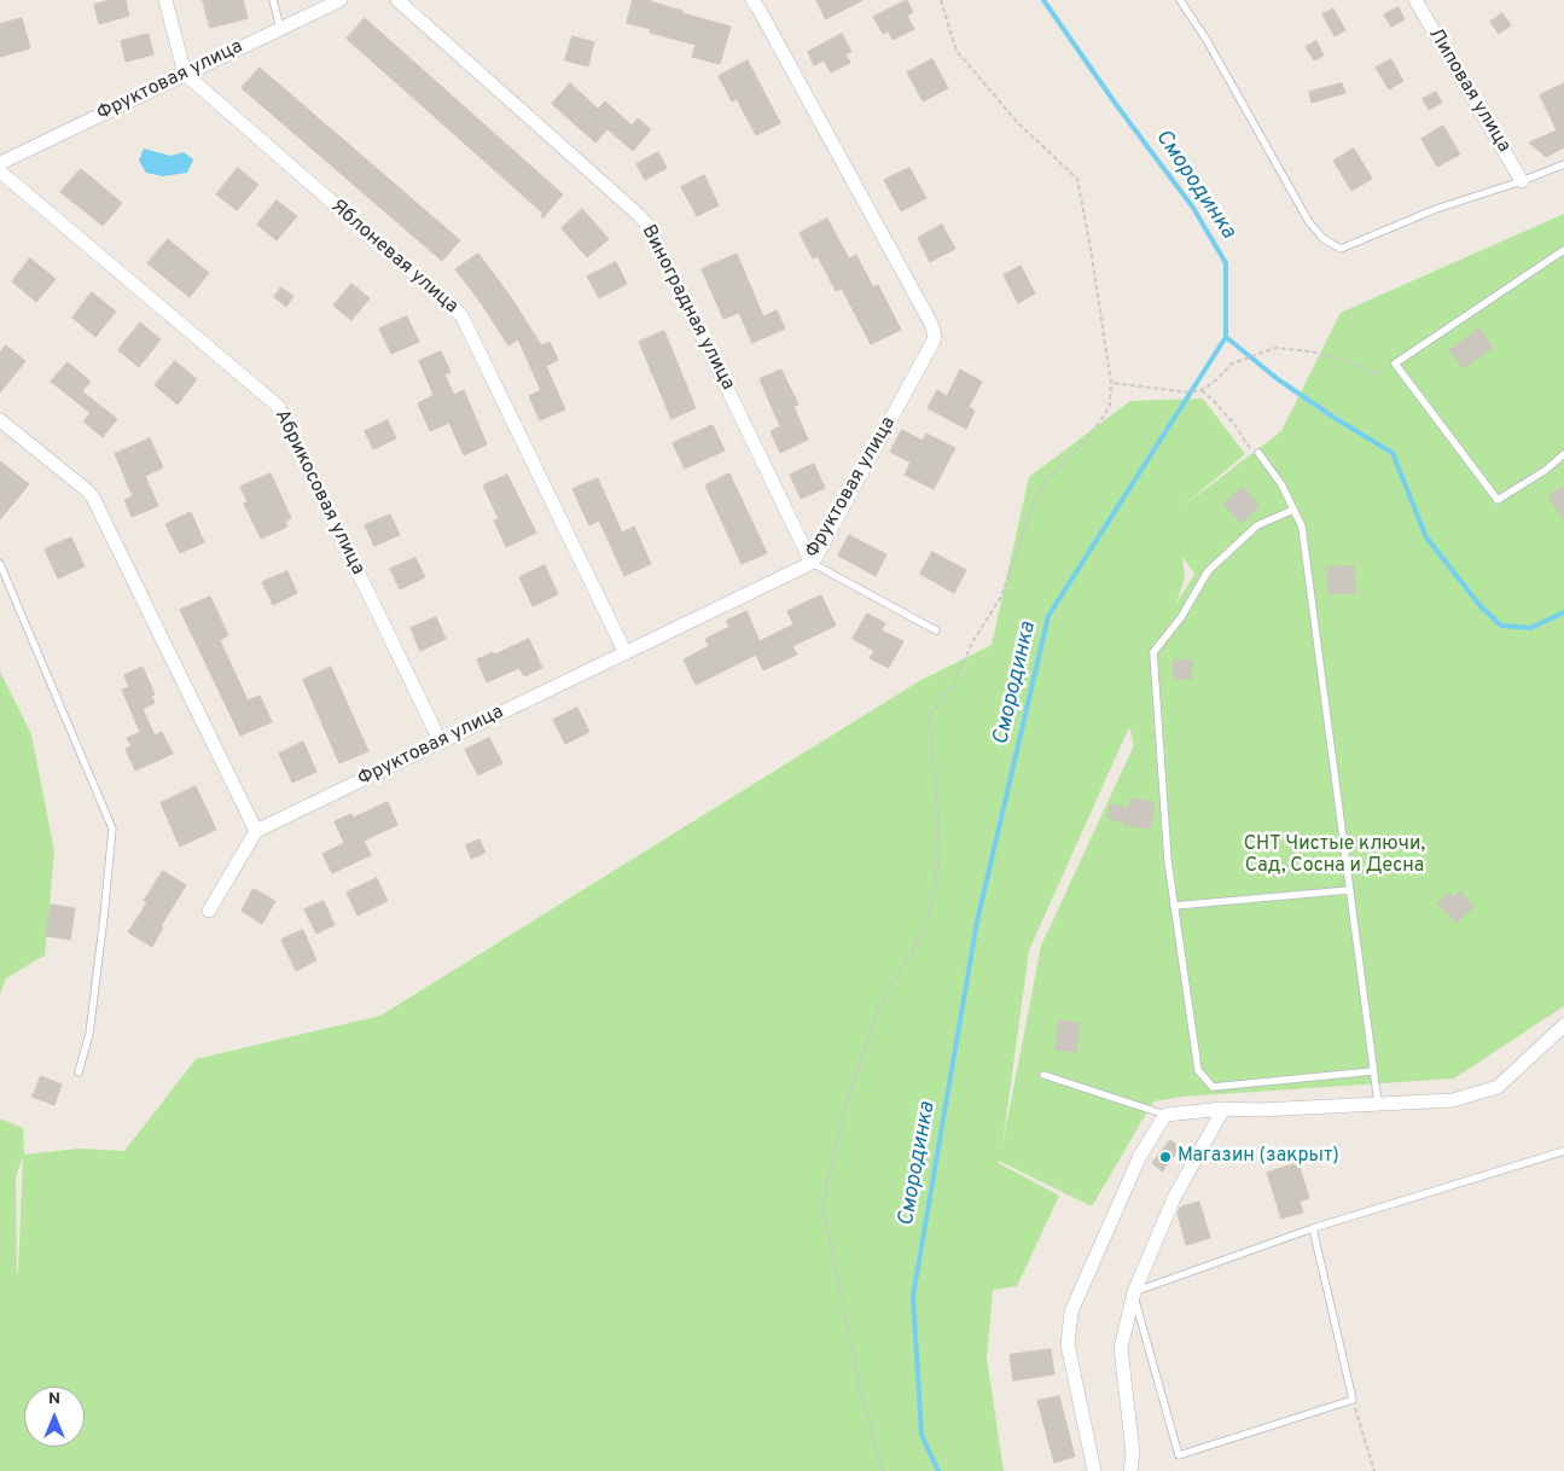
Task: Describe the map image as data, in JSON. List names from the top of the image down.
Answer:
{
  "streets": {
    "street": [
      "Фруктовая улица",
      "Липовая улица",
      "Яблоневая улица",
      "Виноградная улица",
      "Абрикосовая улица"
    ]
  },
  "crossings": [
    ["Фруктовая улица", "Яблоневая улица"],
    ["Фруктовая улица", "Виноградная улица"],
    ["Фруктовая улица", "Абрикосовая улица"]
  ],
  "water": ["Смородинка"],
  "parks": ["СНТ Чистые ключи, Сад, Сосна и Десна"],
  "places": ["Магазин (закрыт)"],
  "north": "top"
}
